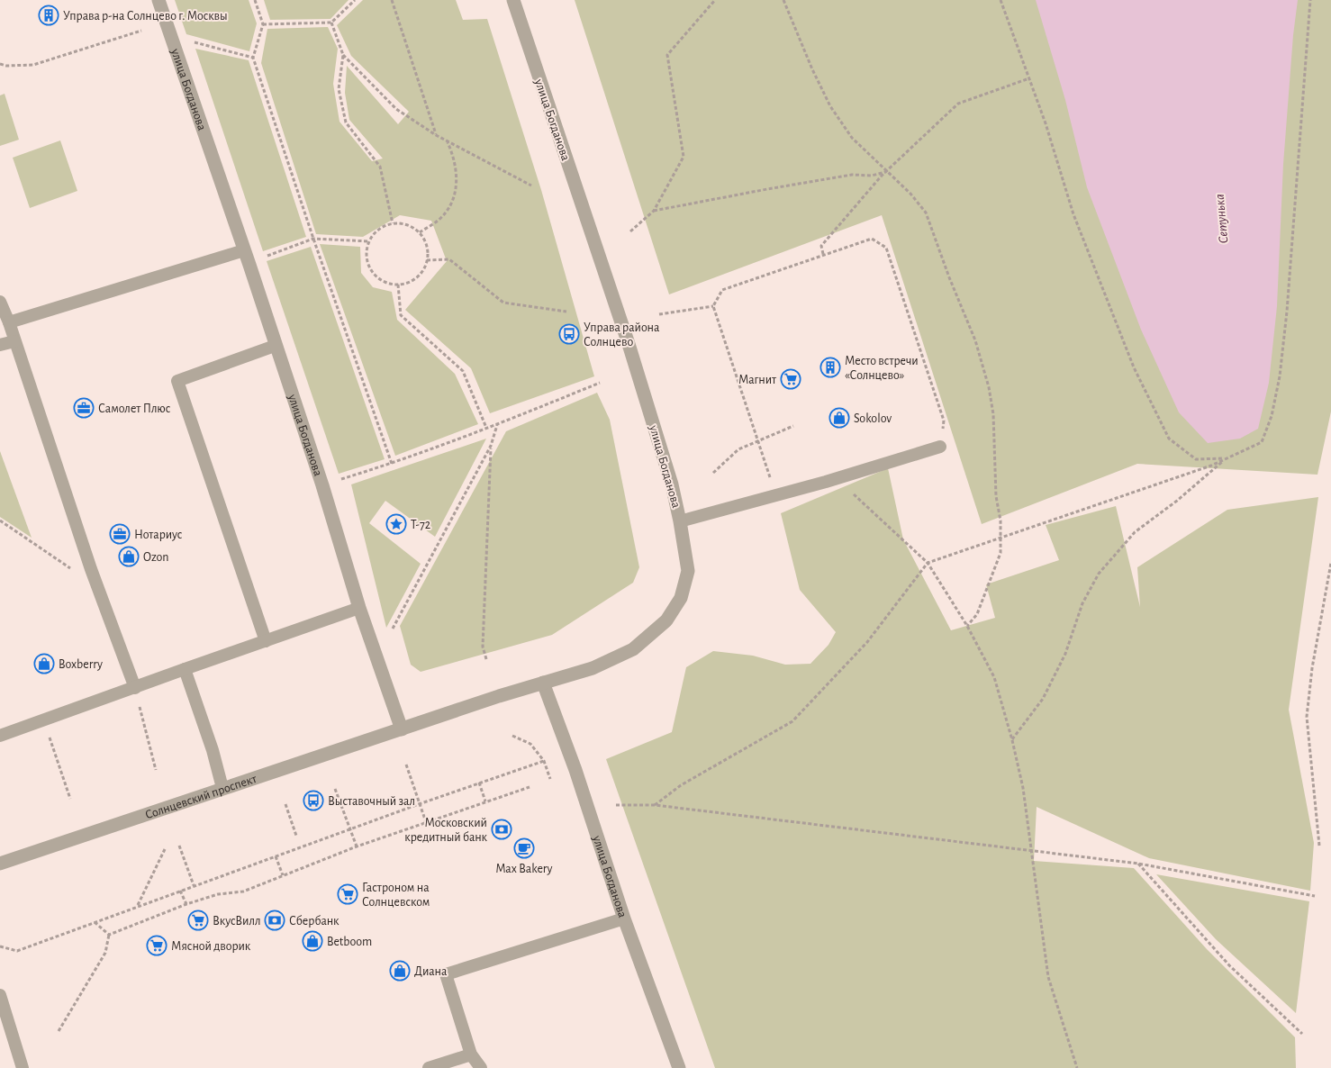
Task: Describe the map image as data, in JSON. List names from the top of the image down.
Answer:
{
  "streets": {
    "street": ["улица Богданова", "Солнцевский проспект"]
  },
  "crossings": [
    ["улица Богданова", "Солнцевский проспект"]
  ],
  "water": ["Сетунька"],
  "places": {
    "building": ["Управа р-на Солнцево г. Москвы", "Место встречи «Солнцево»"],
    "bus stop": ["Управа района Солнцево", "Выставочный зал"],
    "supermarket": [
      "Магнит",
      "Гастроном на Солнцевском",
      "ВкусВилл",
      "Мясной дворик"
    ],
    "office": ["Самолет Плюс", "Нотариус"],
    "shop": [
      "Sokolov",
      "Ozon",
      "Boxberry",
      "Betboom",
      "Диана"
    ],
    "place": ["Т-72"],
    "bank": ["Московский кредитный банк", "Сбербанк"],
    "cafe": ["Max Bakery"]
  }
}
